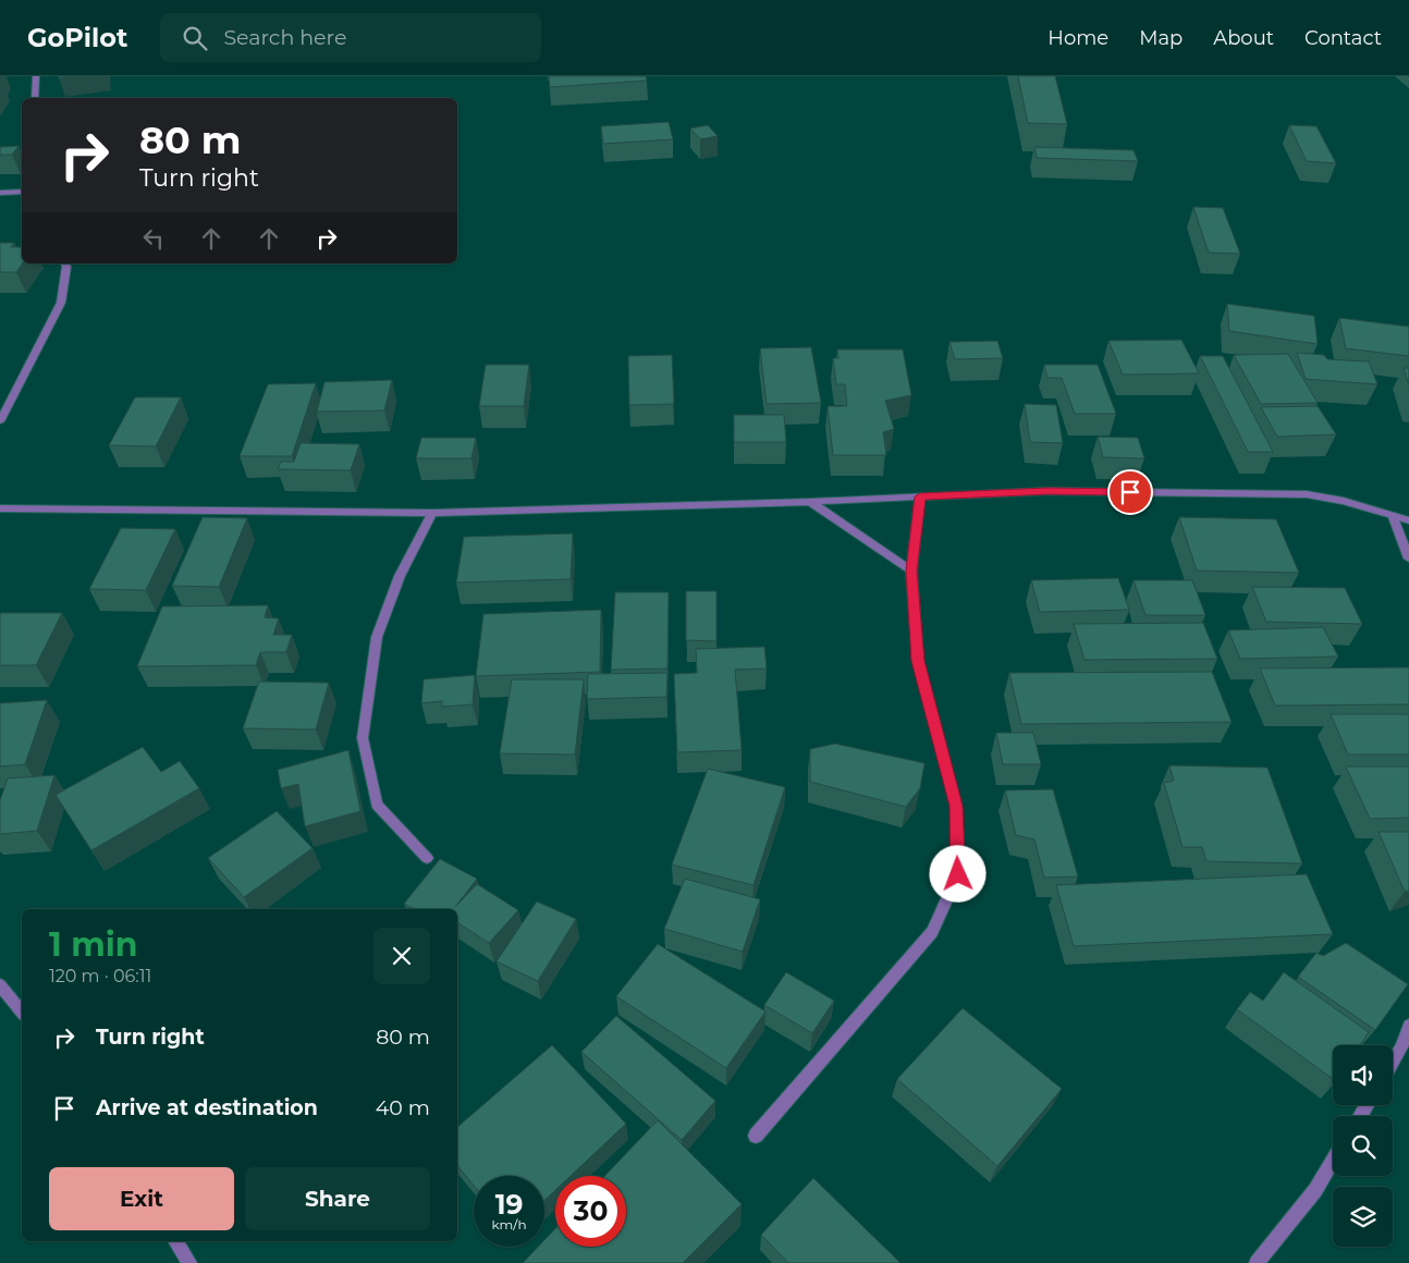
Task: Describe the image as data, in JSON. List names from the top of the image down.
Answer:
{
  "page": {
    "header": "GoPilot",
    "search": "Search here",
    "nav": [
      "Home",
      "Map",
      "About",
      "Contact"
    ],
    "turn": ["80 m", "Turn right"],
    "heading": ["1 min", "120 m · 06:11"],
    "list": [
      {
        "name": "Turn right",
        "value": "80 m"
      },
      {
        "name": "Arrive at destination",
        "value": "40 m"
      }
    ],
    "buttons": ["Exit", "Share"],
    "speed": "19 km/h",
    "limit": "30"
  }
}
